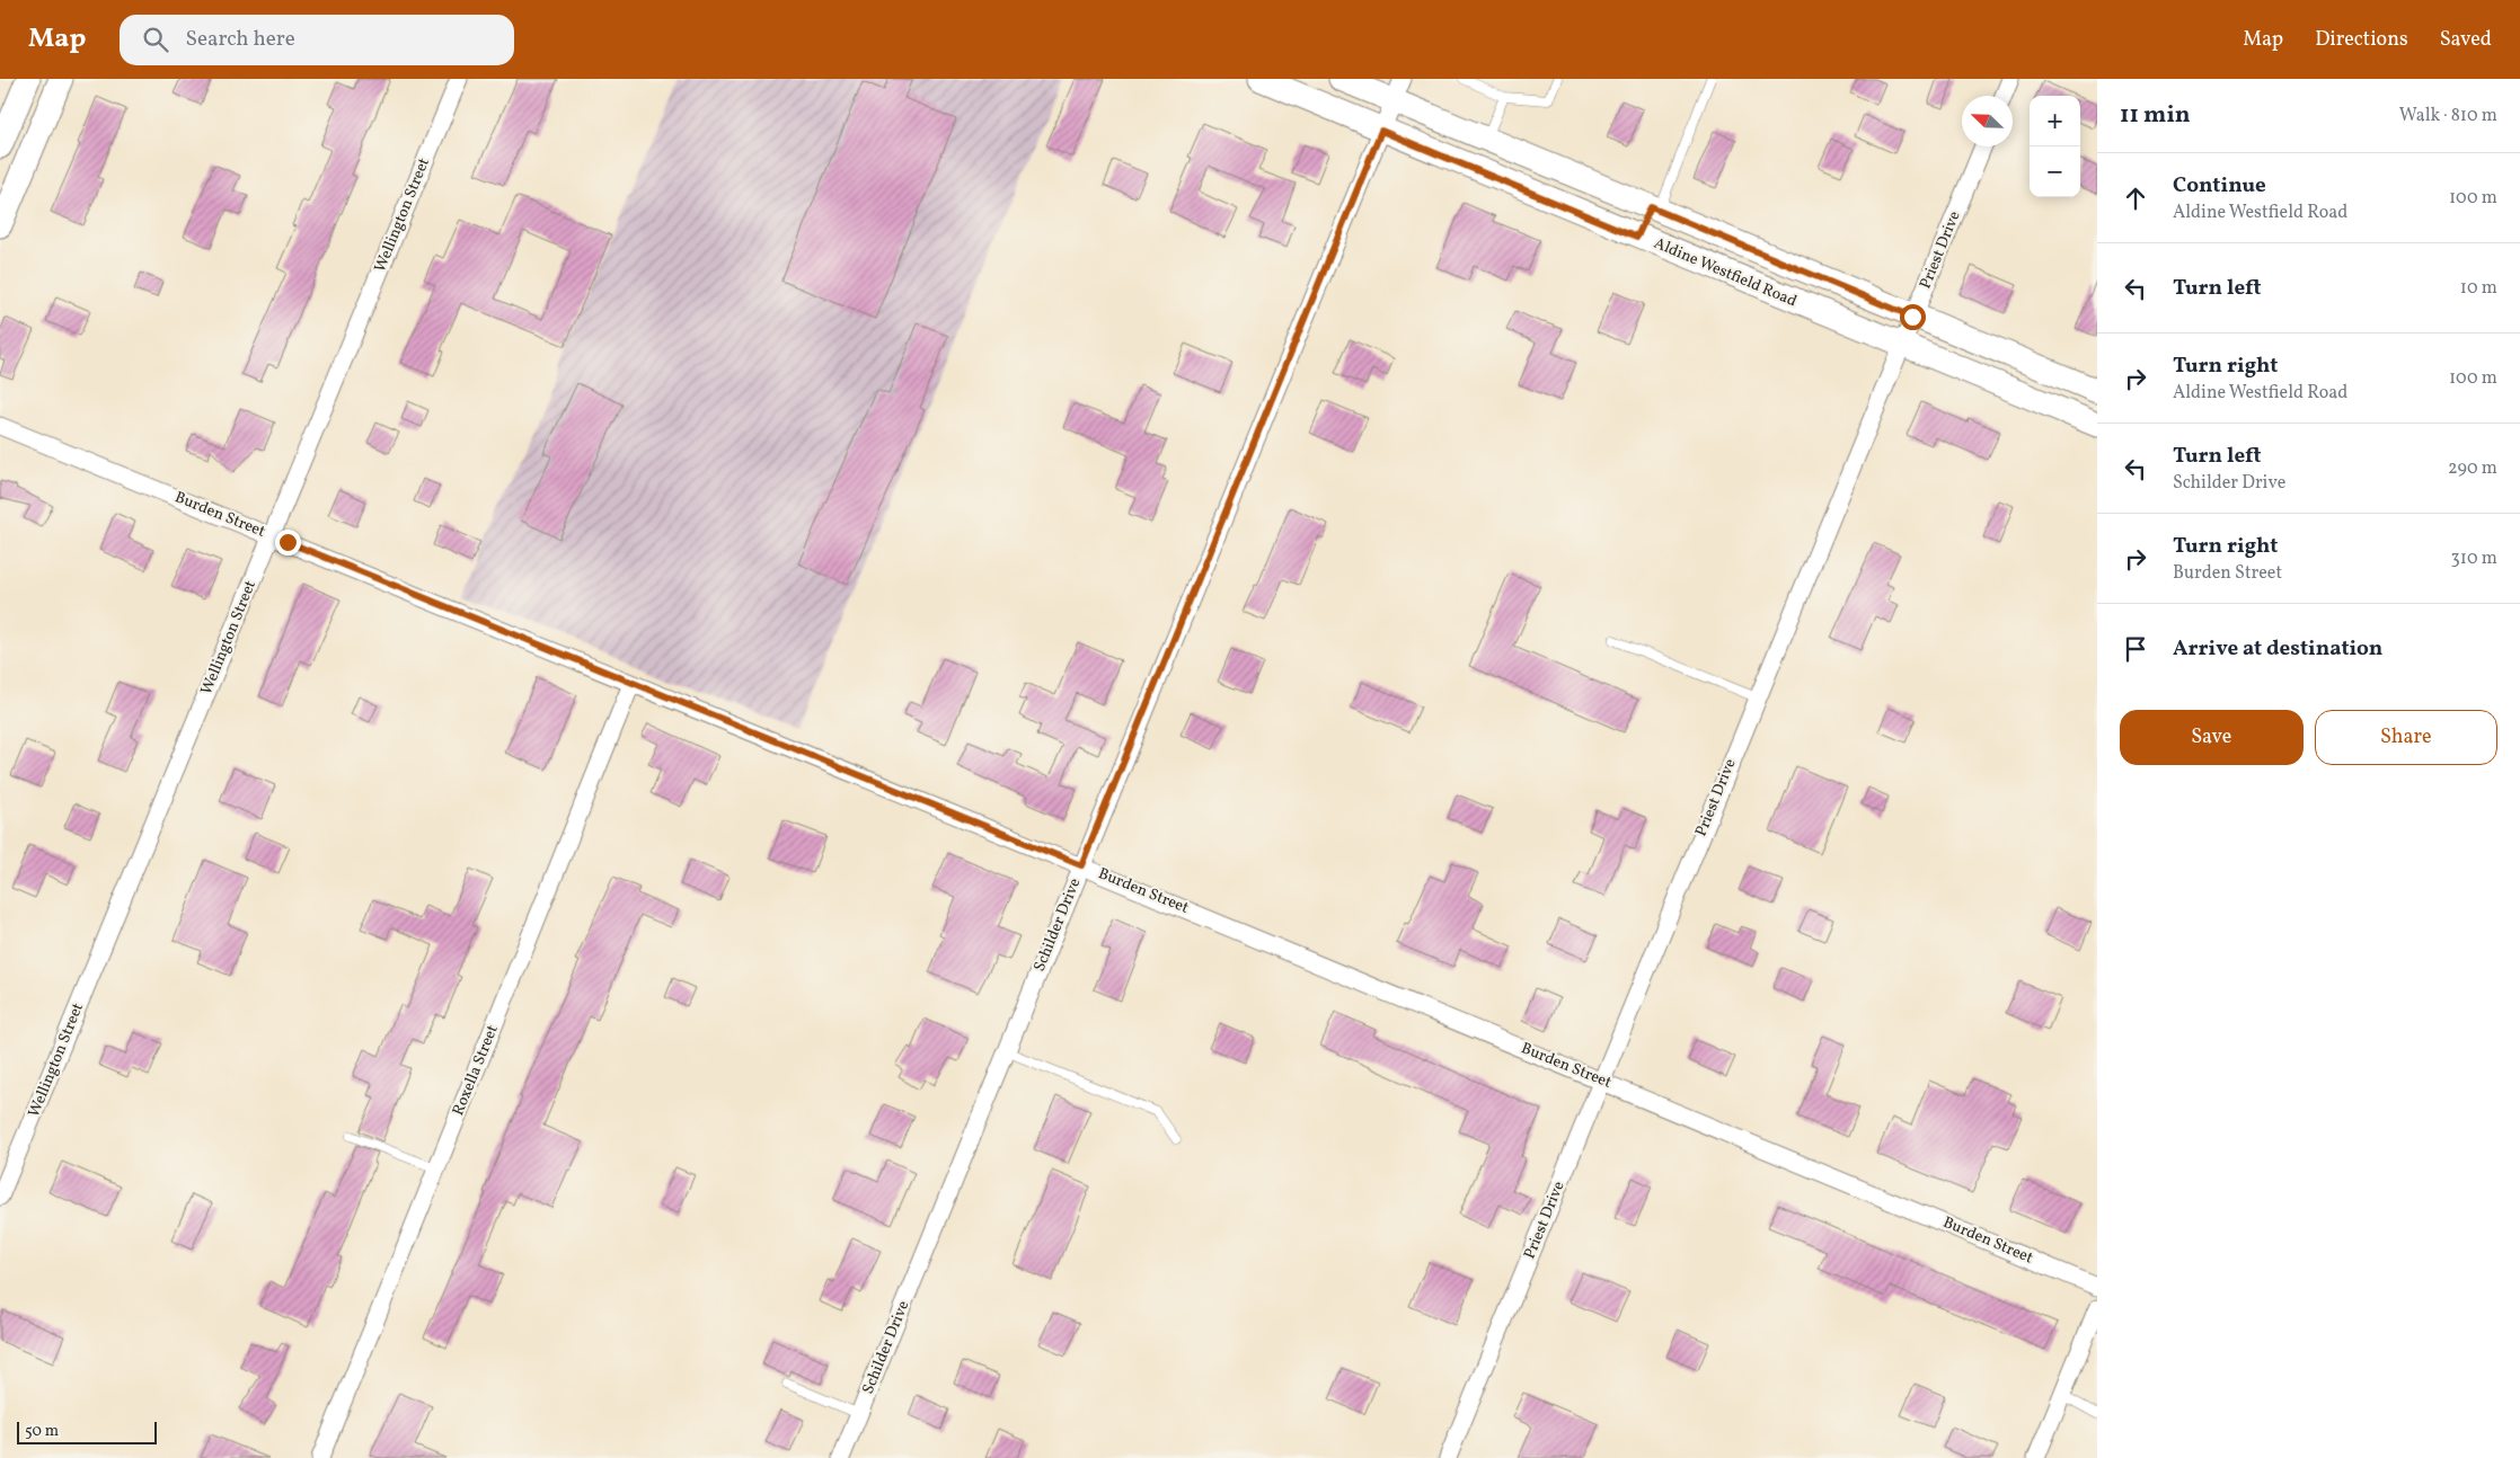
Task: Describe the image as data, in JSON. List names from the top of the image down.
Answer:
{
  "streets": {
    "main road": ["Aldine Westfield Road"],
    "street": [
      "Wellington Street",
      "Priest Drive",
      "Burden Street",
      "Schilder Drive",
      "Roxella Street"
    ]
  },
  "crossings": [
    ["Wellington Street", "Burden Street"],
    ["Priest Drive", "Aldine Westfield Road"],
    ["Priest Drive", "Burden Street"],
    ["Aldine Westfield Road", "Schilder Drive"],
    ["Burden Street", "Schilder Drive"],
    ["Burden Street", "Roxella Street"]
  ],
  "scale_bar": "50 m",
  "north": "top left",
  "page": {
    "header": "Map",
    "search": "Search here",
    "nav": ["Map", "Directions", "Saved"],
    "heading": ["11 min", "Walk · 810 m"],
    "map_buttons": ["+", "−"],
    "list": [
      ["Continue", "Aldine Westfield Road", "100 m"],
      ["Turn left", "10 m"],
      ["Turn right", "Aldine Westfield Road", "100 m"],
      ["Turn left", "Schilder Drive", "290 m"],
      ["Turn right", "Burden Street", "310 m"],
      "Arrive at destination"
    ],
    "buttons": ["Save", "Share"],
    "scale": "50 m"
  }
}
